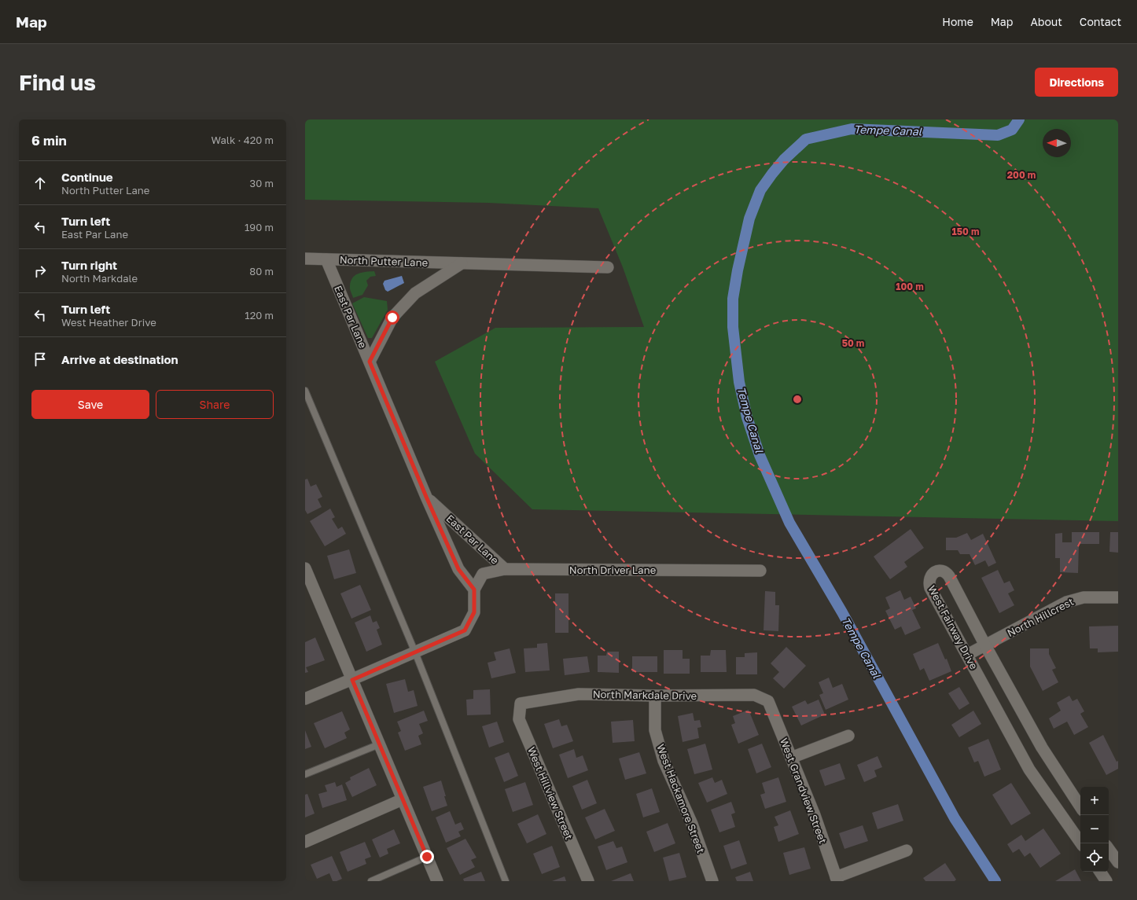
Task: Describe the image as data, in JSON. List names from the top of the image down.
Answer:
{
  "streets": {
    "street": [
      "North Putter Lane",
      "East Par Lane",
      "North Driver Lane",
      "North Hillcrest",
      "West Fairway Drive",
      "North Markdale Drive",
      "West Grandview Street",
      "West Hillview Street",
      "West Hackamore Street"
    ]
  },
  "crossings": [
    ["North Putter Lane", "East Par Lane"],
    ["East Par Lane", "North Driver Lane"],
    ["North Hillcrest", "West Fairway Drive"],
    ["North Markdale Drive", "West Grandview Street"],
    ["North Markdale Drive", "West Hillview Street"],
    ["North Markdale Drive", "West Hackamore Street"]
  ],
  "water": ["Tempe Canal"],
  "north": "left",
  "page": {
    "header": "Map",
    "nav": [
      "Home",
      "Map",
      "About",
      "Contact"
    ],
    "buttons": [
      "Directions",
      ["Save", "Share"]
    ],
    "title": "Find us",
    "heading": ["6 min", "Walk · 420 m"],
    "list": [
      ["Continue", "North Putter Lane", "30 m"],
      ["Turn left", "East Par Lane", "190 m"],
      ["Turn right", "North Markdale", "80 m"],
      ["Turn left", "West Heather Drive", "120 m"],
      "Arrive at destination"
    ],
    "map_buttons": ["+", "−"]
  },
  "rings": [
    "200 m",
    "150 m",
    "100 m",
    "50 m"
  ]
}
